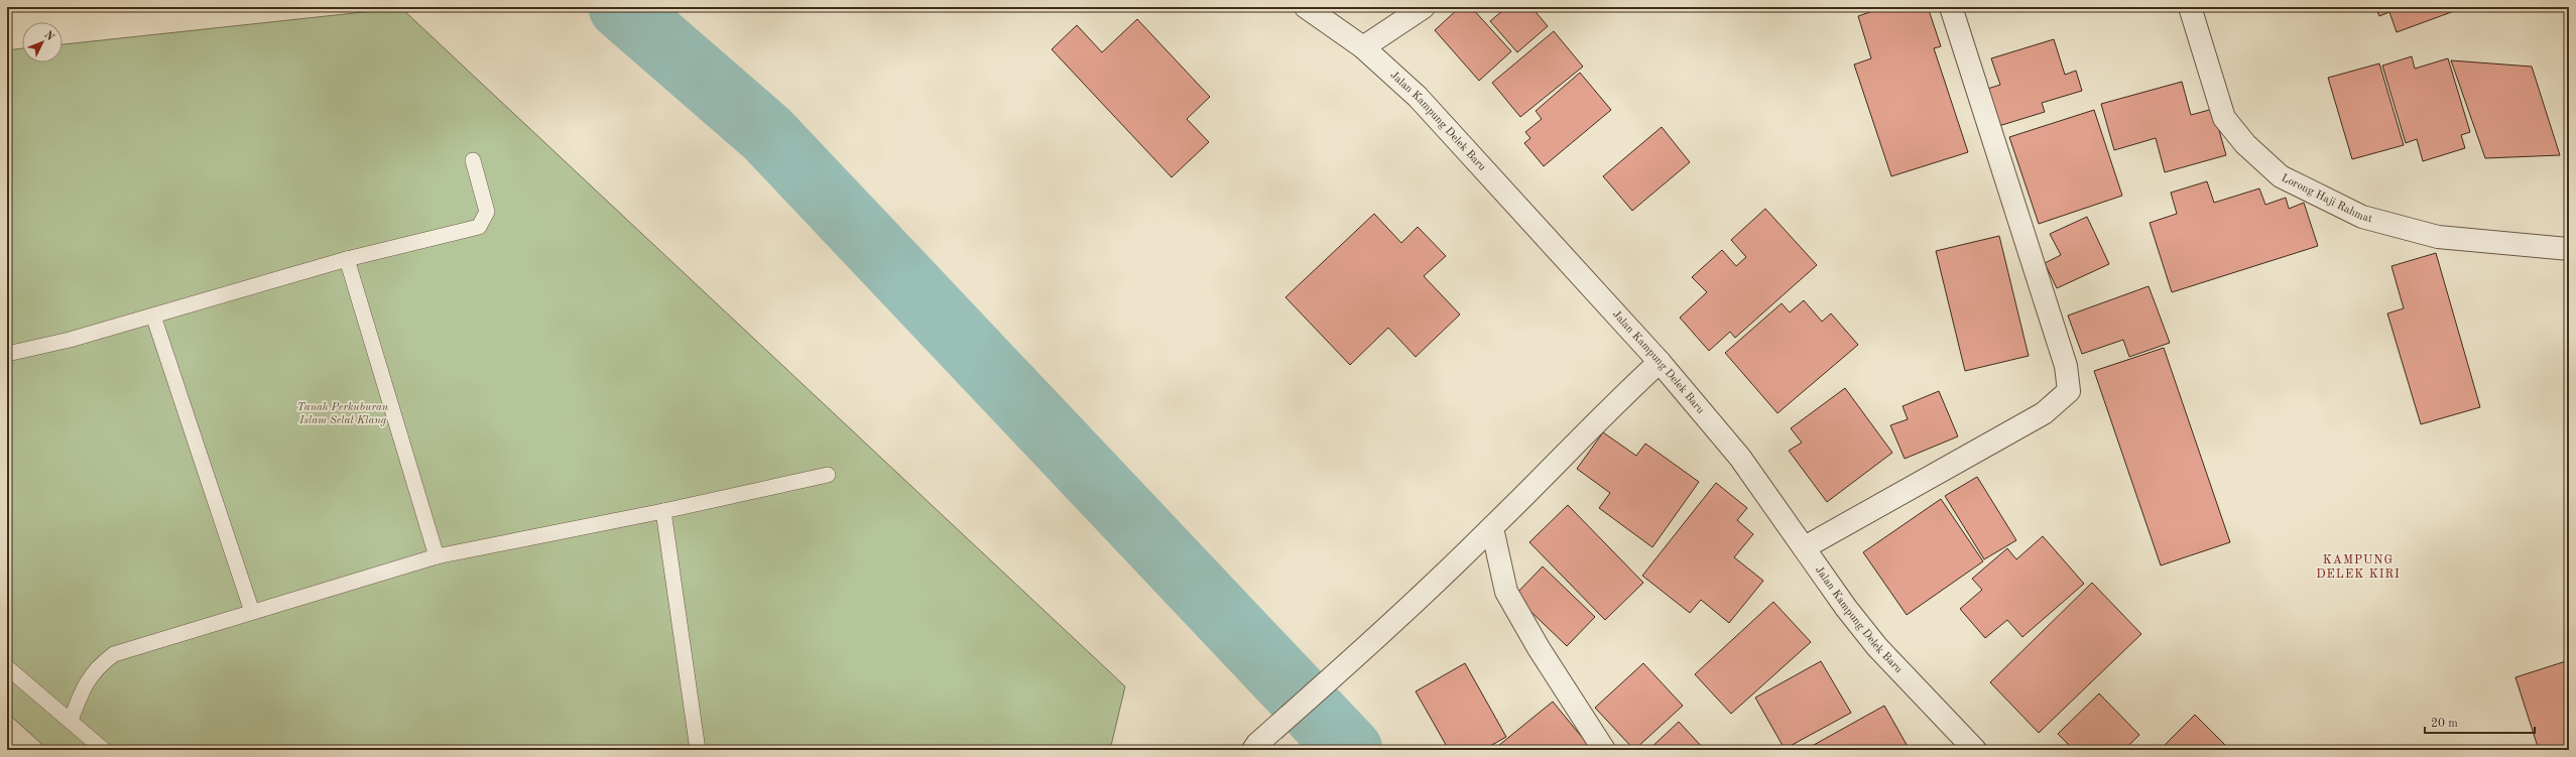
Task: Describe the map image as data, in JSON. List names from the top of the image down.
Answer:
{
  "streets": {
    "street": ["Jalan Kampung Delek Baru", "Lorong Haji Rahmat"]
  },
  "districts": ["KAMPUNG DELEK KIRI"],
  "parks": ["Tanah Perkuburan Islam Selat Klang"],
  "scale_bar": "20 m",
  "north": "top right"
}
